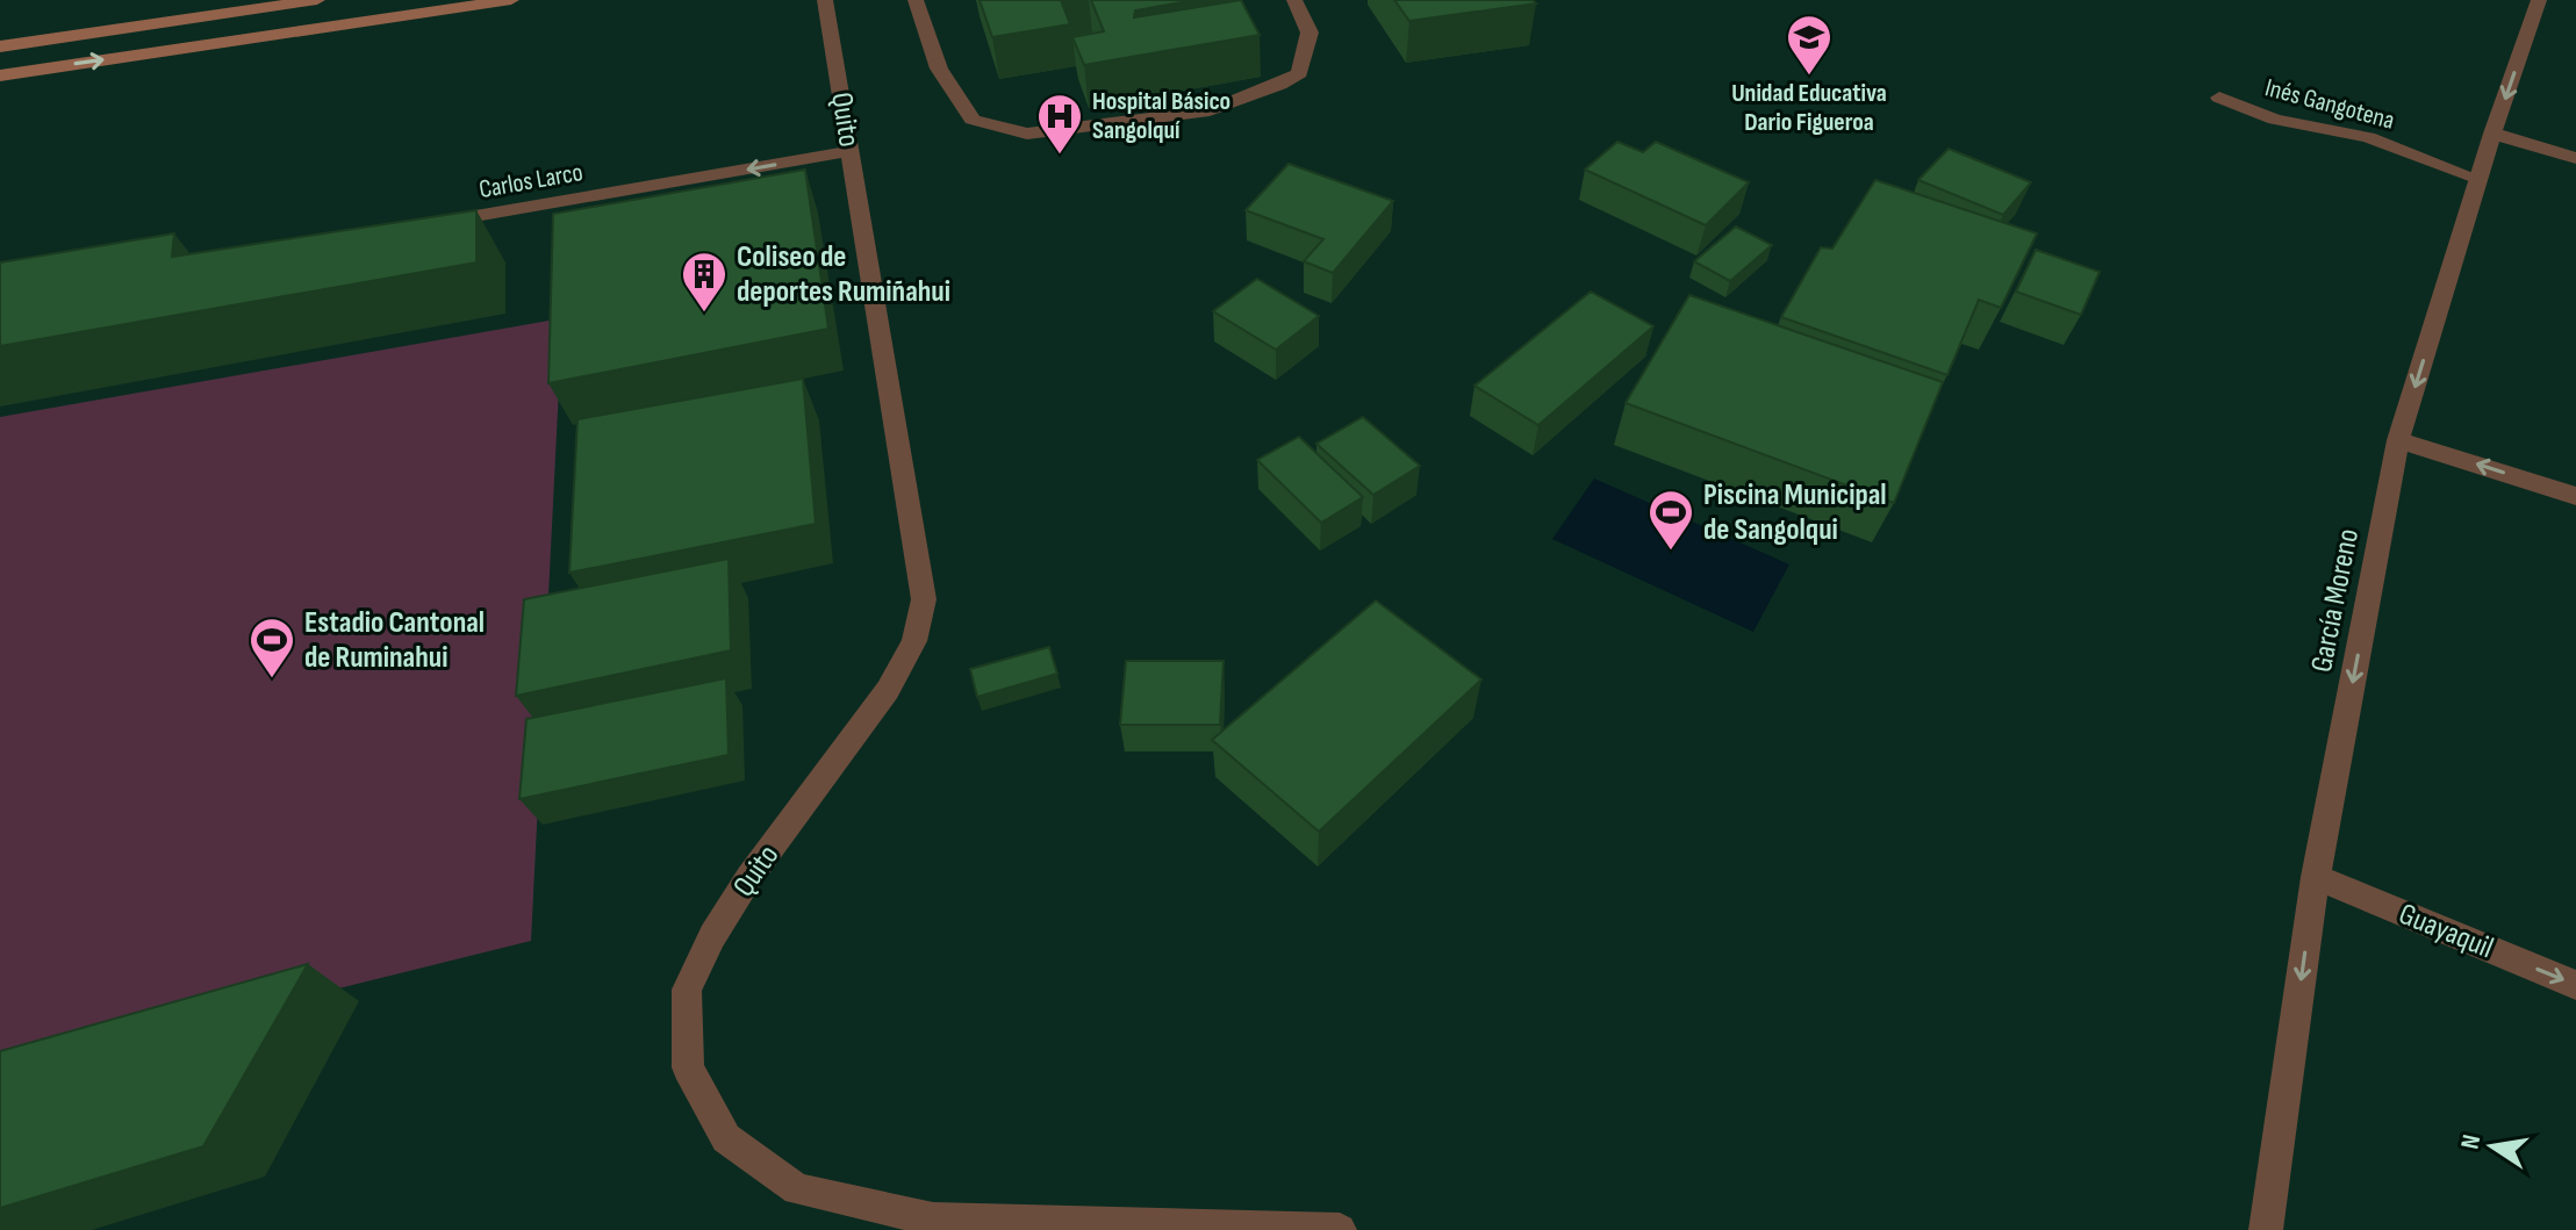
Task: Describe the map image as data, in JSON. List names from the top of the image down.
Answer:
{
  "streets": {
    "street": [
      "Inés Gangotena",
      "Quito",
      "Carlos Larco",
      "García Moreno",
      "Guayaquil"
    ]
  },
  "crossings": [
    ["Inés Gangotena", "García Moreno"],
    ["Quito", "Carlos Larco"],
    ["García Moreno", "Guayaquil"]
  ],
  "one_way": ["Carlos Larco", "García Moreno", "Guayaquil"],
  "places": {
    "school or university": ["Unidad Educativa Dario Figueroa"],
    "hospital": ["Hospital Básico Sangolquí"],
    "building": ["Coliseo de deportes Rumiñahui"],
    "sports": ["Piscina Municipal de Sangolqui", "Estadio Cantonal de Ruminahui"]
  },
  "north": "left"
}
